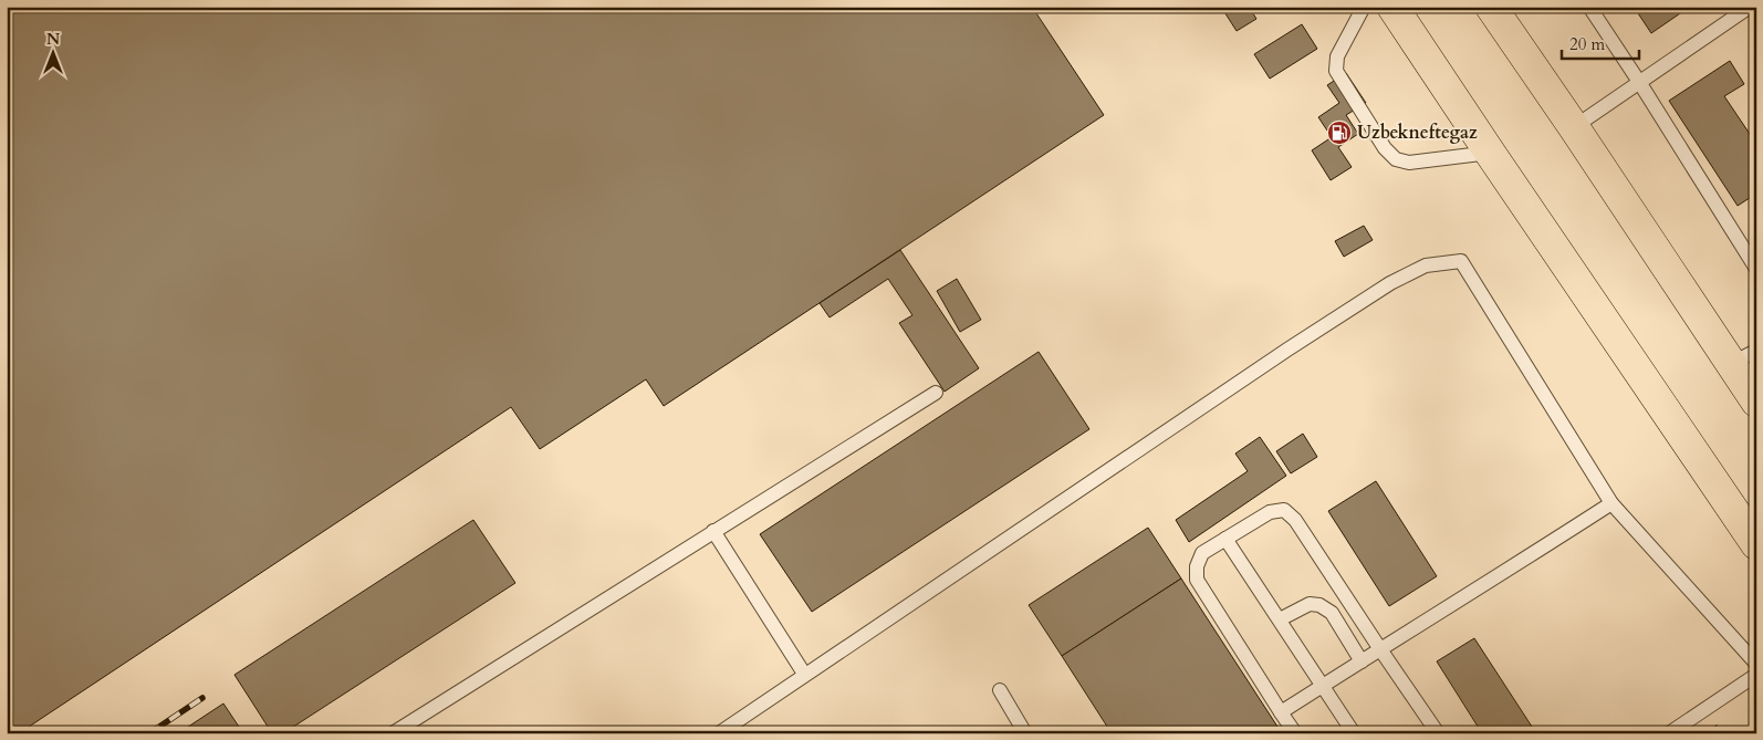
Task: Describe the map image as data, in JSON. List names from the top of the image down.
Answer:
{
  "places": {
    "fuel station": ["Uzbekneftegaz"]
  },
  "scale_bar": "20 m",
  "north": "top"
}
